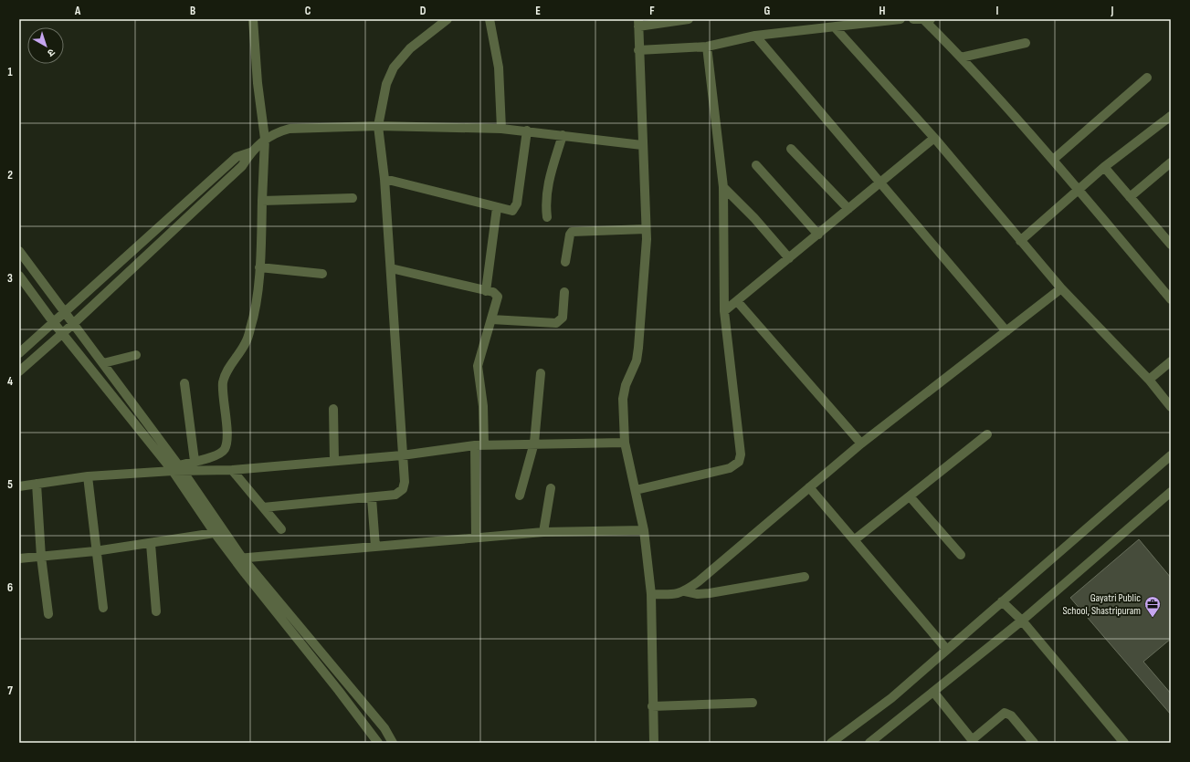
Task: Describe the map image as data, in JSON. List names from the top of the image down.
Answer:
{
  "places": {
    "office": ["Gayatri Public School, Shastripuram"]
  },
  "north": "bottom right",
  "grid": {
    "columns": [
      "A",
      "B",
      "C",
      "D",
      "E",
      "F",
      "G",
      "H",
      "I",
      "J"
    ],
    "rows": [
      "1",
      "2",
      "3",
      "4",
      "5",
      "6",
      "7"
    ]
  }
}
